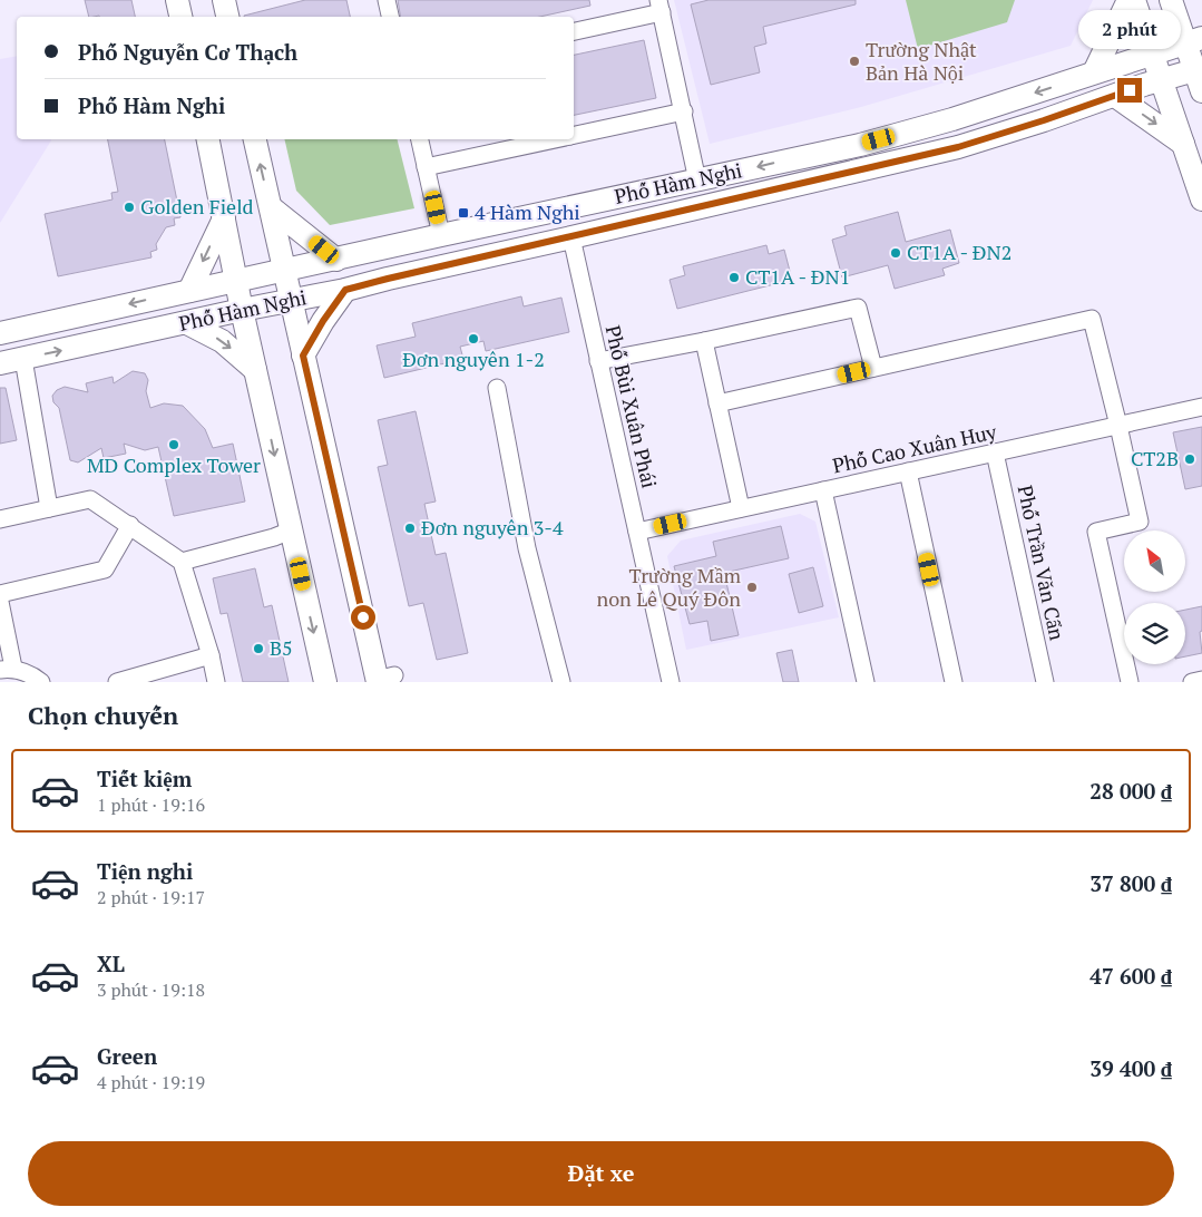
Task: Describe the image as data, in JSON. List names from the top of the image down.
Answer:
{
  "streets": {
    "main road": ["Phố Hàm Nghi"],
    "street": ["Phố Bùi Xuân Phái", "Phố Cao Xuân Huy", "Phố Trần Văn Cẩn"]
  },
  "crossings": [
    ["Phố Hàm Nghi", "Phố Bùi Xuân Phái"],
    ["Phố Bùi Xuân Phái", "Phố Cao Xuân Huy"],
    ["Phố Cao Xuân Huy", "Phố Trần Văn Cẩn"]
  ],
  "places": {
    "other": [
      "Trường Nhật Bản Hà Nội",
      "Golden Field",
      "CT1A - ĐN2",
      "CT1A - ĐN1",
      "Đơn nguyên 1-2",
      "MD Complex Tower",
      "CT2B",
      "Đơn nguyên 3-4",
      "Trường Mầm non Lê Quý Đôn",
      "B5"
    ],
    "transit": ["4 Hàm Nghi"]
  },
  "north": "top left",
  "page": {
    "bubble": "2 phút",
    "banner": ["Phố Nguyễn Cơ Thạch", "Phố Hàm Nghi"],
    "heading": "Chọn chuyến",
    "list": [
      {
        "name": "Tiết kiệm",
        "note": "1 phút · 19:16",
        "value": "28 000 ₫"
      },
      {
        "name": "Tiện nghi",
        "note": "2 phút · 19:17",
        "value": "37 800 ₫"
      },
      {
        "name": "XL",
        "note": "3 phút · 19:18",
        "value": "47 600 ₫"
      },
      {
        "name": "Green",
        "note": "4 phút · 19:19",
        "value": "39 400 ₫"
      }
    ],
    "buttons": "Đặt xe"
  }
}
